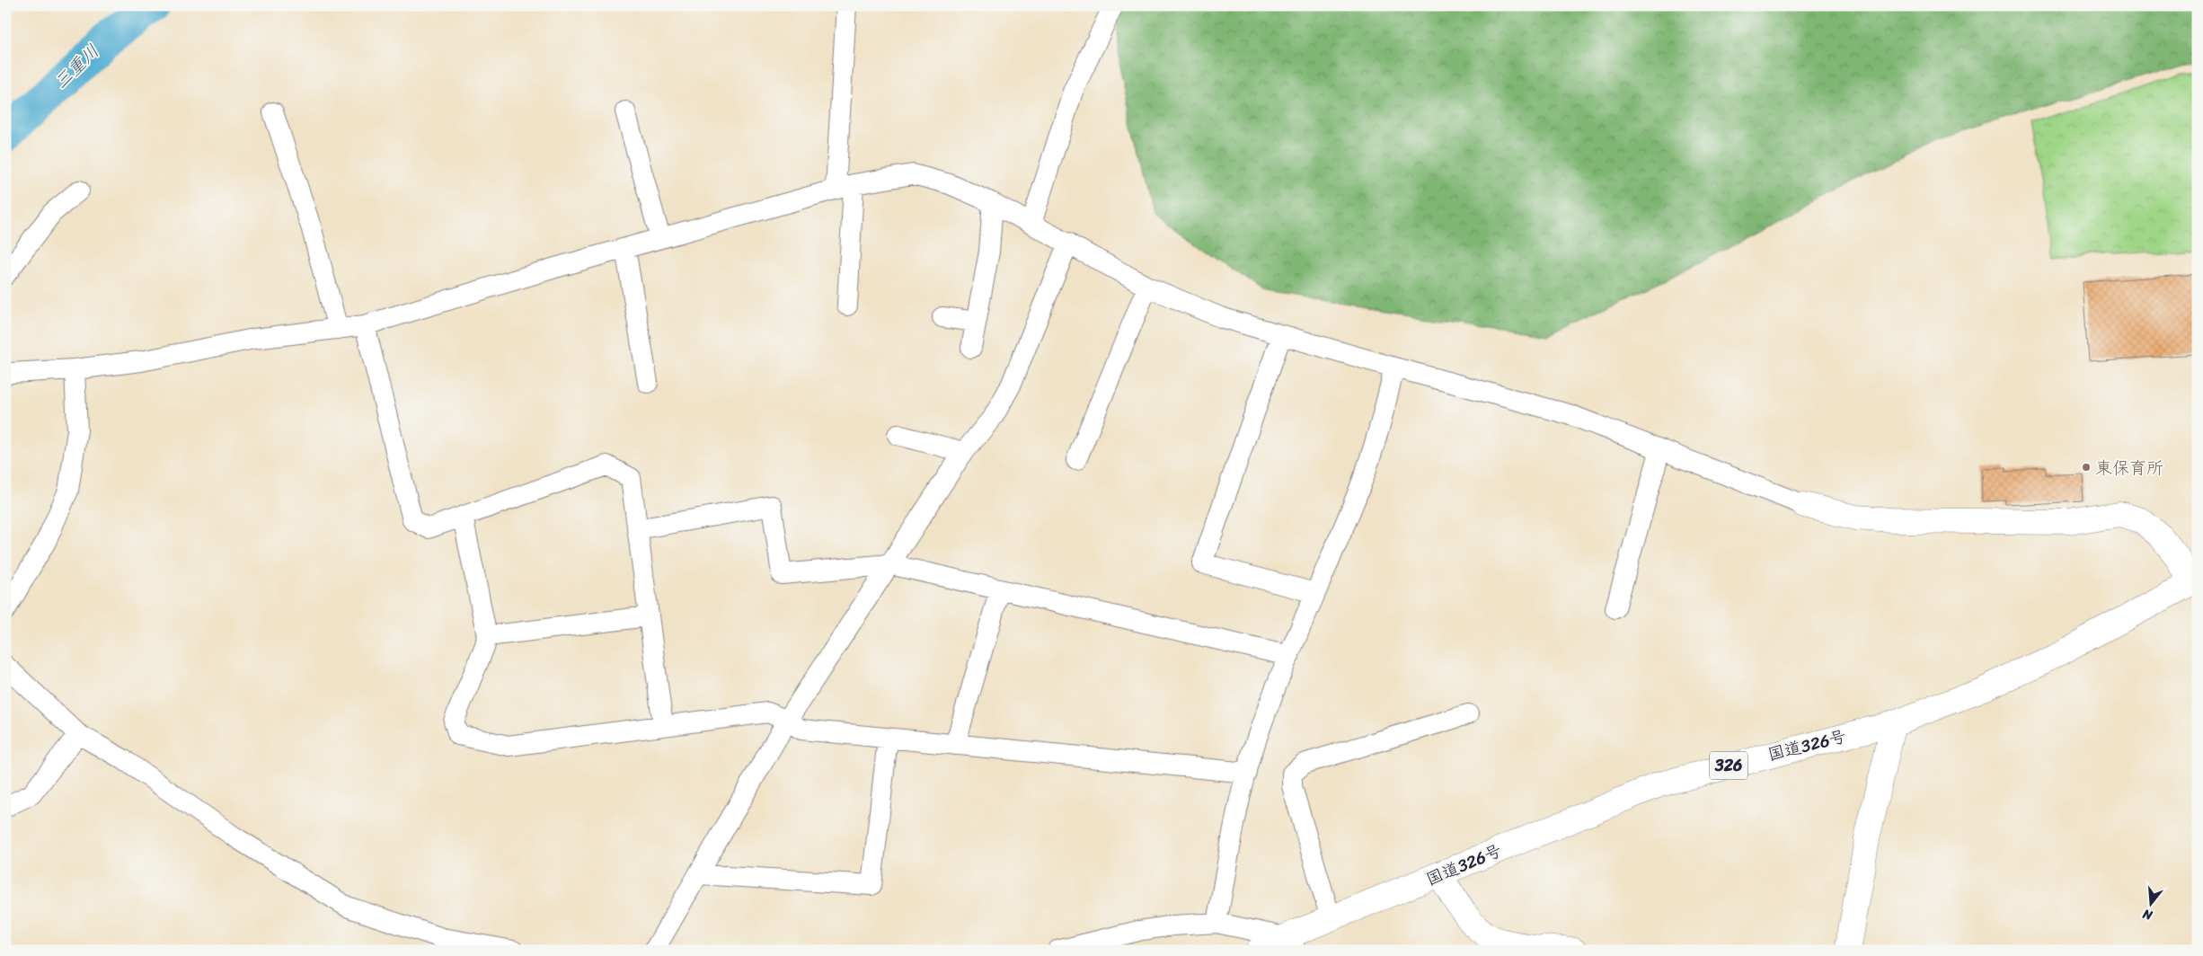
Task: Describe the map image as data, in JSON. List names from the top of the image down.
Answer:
{
  "streets": {
    "main road": ["国道326号", "326"]
  },
  "water": ["三重川"],
  "places": ["東保育所"],
  "north": "bottom"
}
